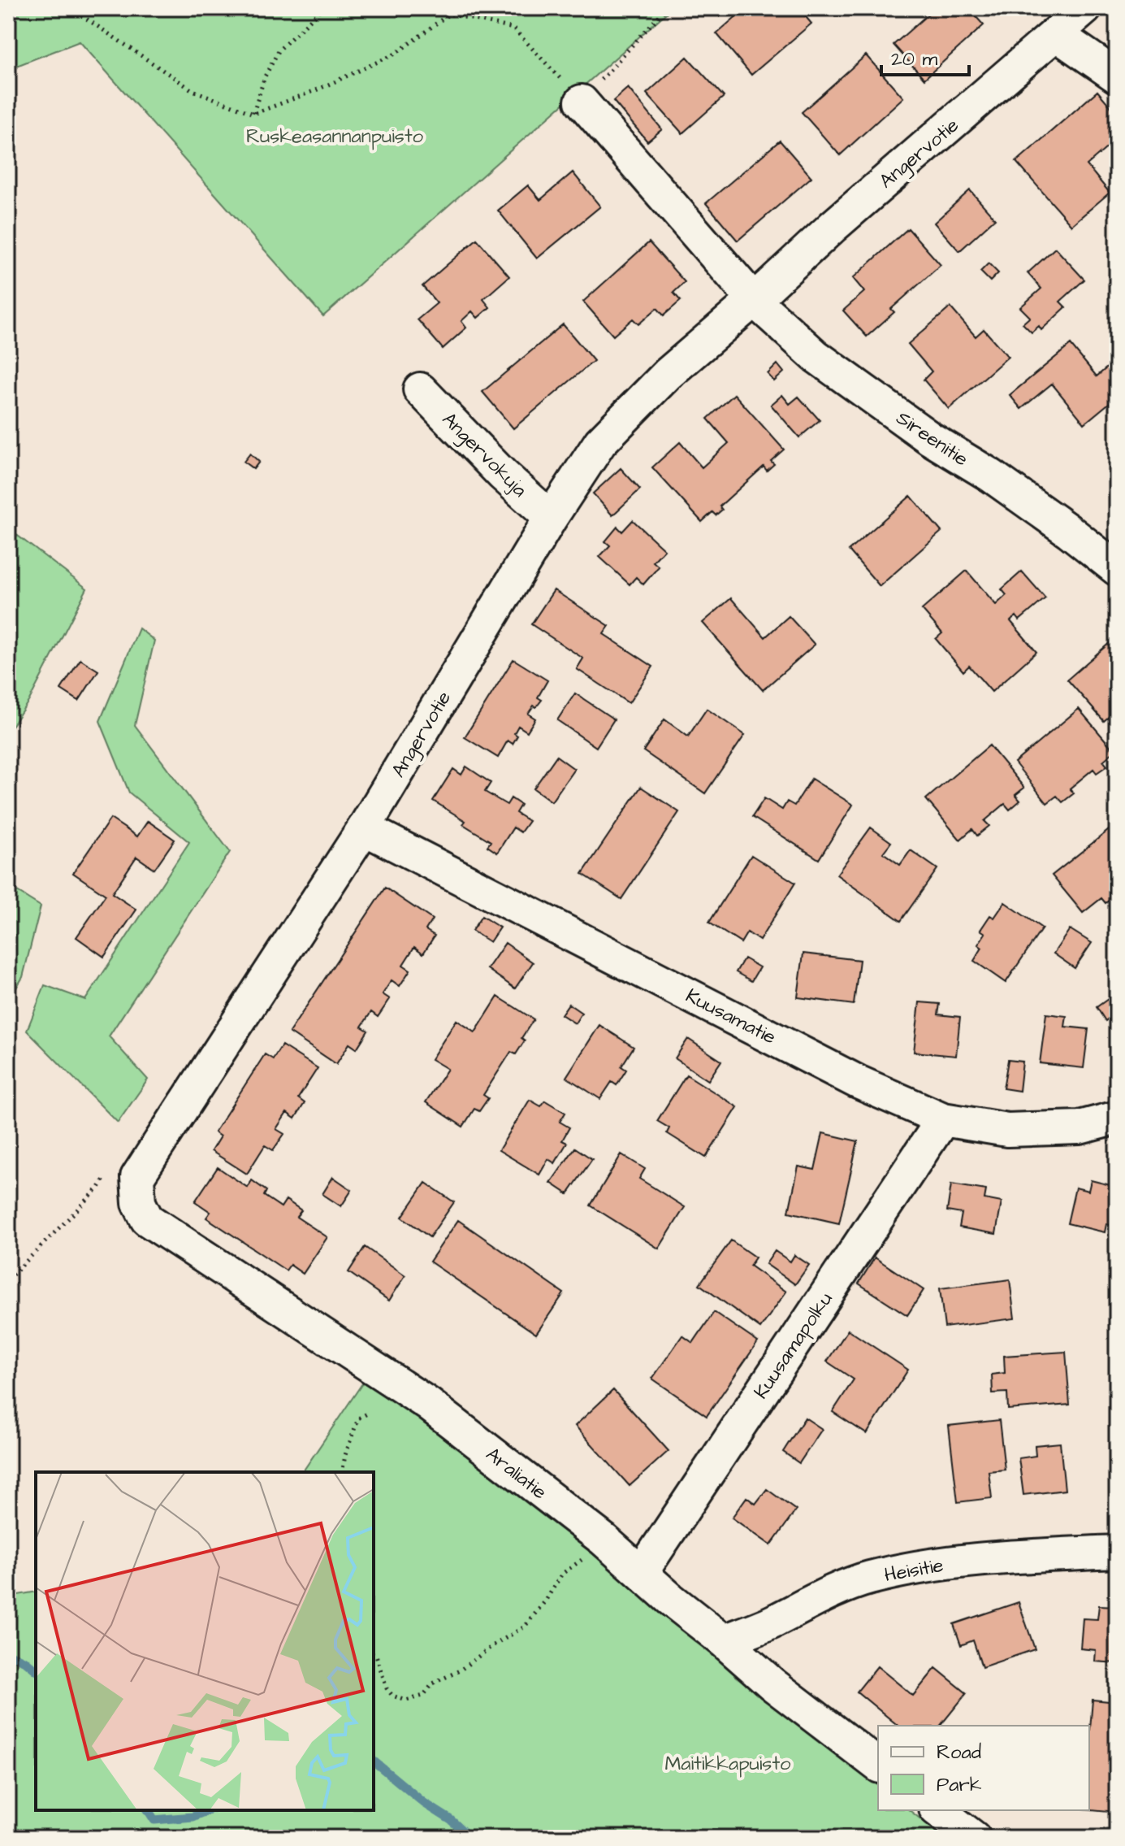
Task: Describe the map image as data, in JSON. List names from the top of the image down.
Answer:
{
  "streets": {
    "street": [
      "Angervotie",
      "Sireenitie",
      "Angervokuja",
      "Kuusamatie",
      "Kuusamapolku",
      "Araliatie",
      "Heisitie"
    ]
  },
  "crossings": [
    ["Angervotie", "Sireenitie"],
    ["Angervotie", "Angervokuja"],
    ["Angervotie", "Kuusamatie"],
    ["Angervotie", "Araliatie"],
    ["Kuusamatie", "Kuusamapolku"],
    ["Kuusamapolku", "Araliatie"],
    ["Araliatie", "Heisitie"]
  ],
  "parks": ["Ruskeasannanpuisto", "Maitikkapuisto"],
  "legend": ["Road", "Park"],
  "scale_bar": "20 m"
}
